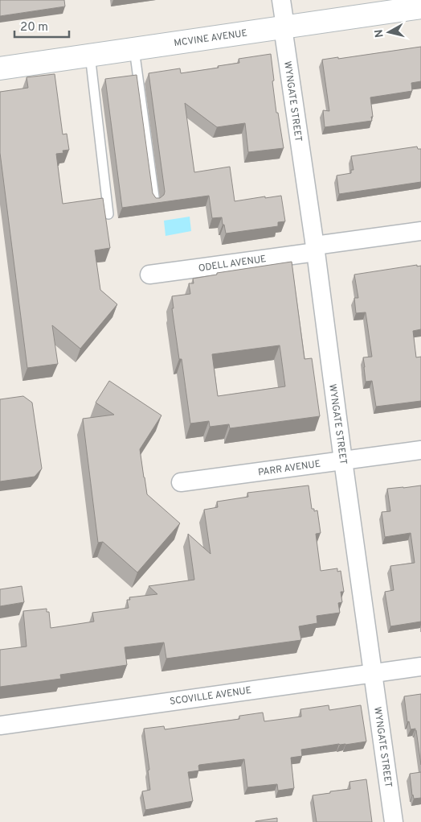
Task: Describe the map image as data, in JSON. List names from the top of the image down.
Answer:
{
  "streets": {
    "street": [
      "MCVINE AVENUE",
      "WYNGATE STREET",
      "ODELL AVENUE",
      "PARR AVENUE",
      "SCOVILLE AVENUE"
    ]
  },
  "crossings": [
    ["MCVINE AVENUE", "WYNGATE STREET"],
    ["WYNGATE STREET", "ODELL AVENUE"],
    ["WYNGATE STREET", "PARR AVENUE"],
    ["WYNGATE STREET", "SCOVILLE AVENUE"]
  ],
  "scale_bar": "20 m",
  "north": "left"
}
